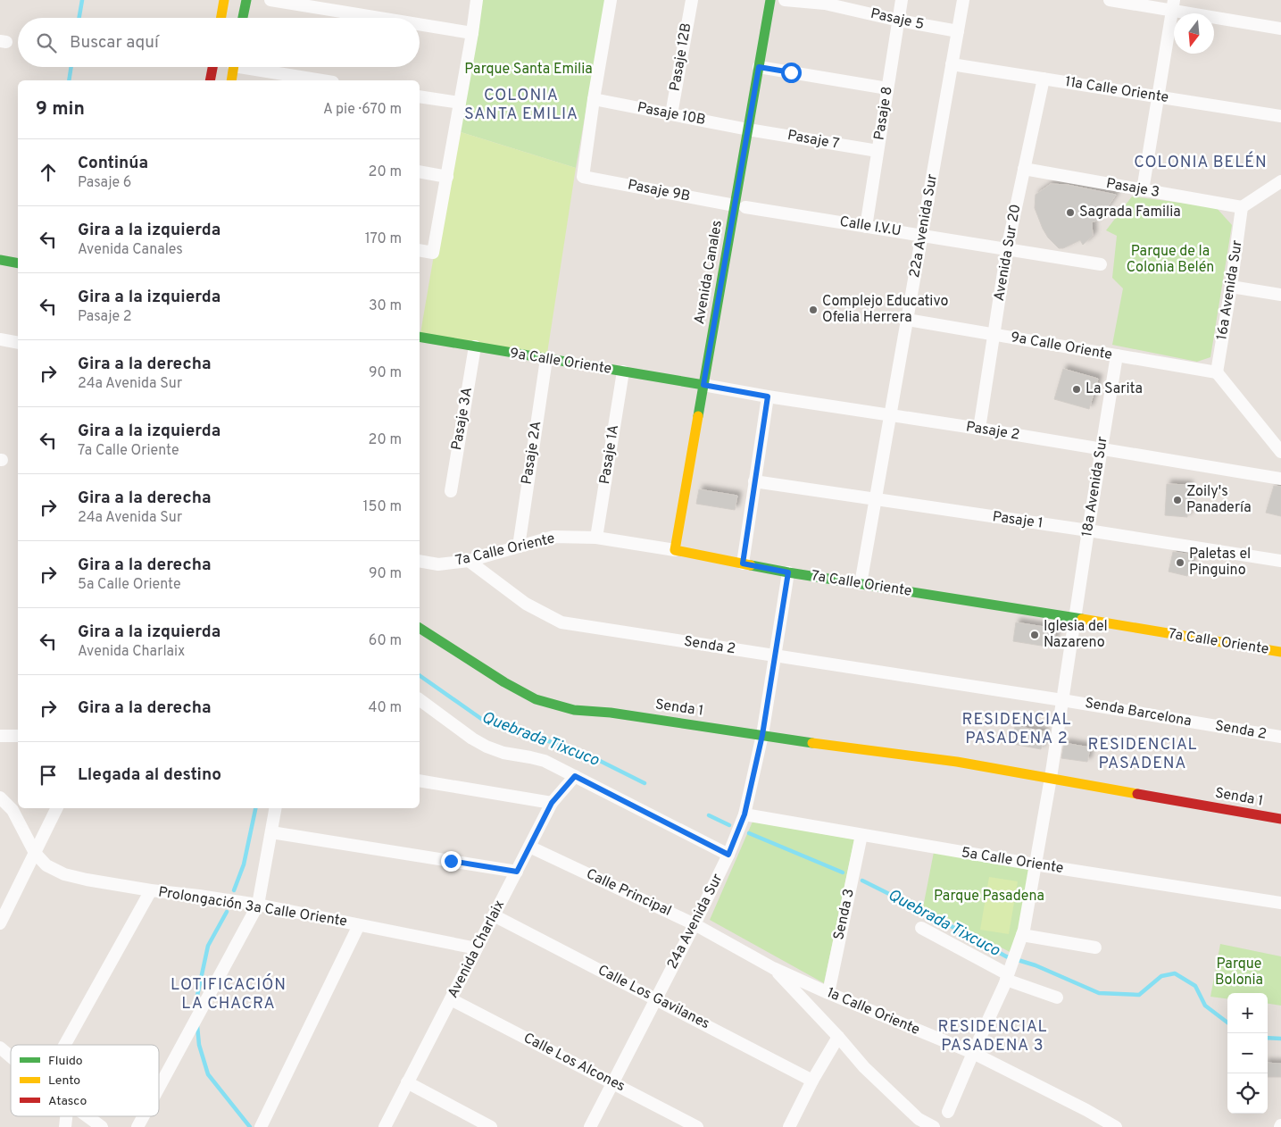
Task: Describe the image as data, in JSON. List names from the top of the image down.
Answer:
{
  "streets": {
    "street": [
      "Pasaje 5",
      "Pasaje 12B",
      "11a Calle Oriente",
      "Pasaje 8",
      "Pasaje 10B",
      "Pasaje 7",
      "Pasaje 3",
      "Pasaje 9B",
      "22a Avenida Sur",
      "Calle I.V.U",
      "Avenida Sur 20",
      "Avenida Canales",
      "16a Avenida Sur",
      "9a Calle Oriente",
      "Pasaje 3A",
      "Pasaje 2",
      "Pasaje 2A",
      "Pasaje 1A",
      "18a Avenida Sur",
      "Pasaje 1",
      "7a Calle Oriente",
      "Senda 2",
      "Senda 1",
      "Senda Barcelona",
      "5a Calle Oriente",
      "Calle Principal",
      "Prolongación 3a Calle Oriente",
      "Senda 3",
      "24a Avenida Sur",
      "Avenida Charlaix",
      "Calle Los Gavilanes",
      "1a Calle Oriente",
      "Calle Los Alcones"
    ]
  },
  "crossings": [
    ["Pasaje 5", "Pasaje 8"],
    ["Pasaje 5", "22a Avenida Sur"],
    ["Pasaje 12B", "Pasaje 10B"],
    ["11a Calle Oriente", "22a Avenida Sur"],
    ["11a Calle Oriente", "Avenida Sur 20"],
    ["Pasaje 8", "Pasaje 7"],
    ["Pasaje 8", "Calle I.V.U"],
    ["Pasaje 10B", "Pasaje 7"],
    ["Pasaje 10B", "Pasaje 9B"],
    ["Pasaje 10B", "Avenida Canales"],
    ["Pasaje 7", "Avenida Canales"],
    ["Pasaje 3", "Avenida Sur 20"],
    ["Pasaje 3", "16a Avenida Sur"],
    ["Pasaje 9B", "Calle I.V.U"],
    ["Pasaje 9B", "Avenida Canales"],
    ["22a Avenida Sur", "Calle I.V.U"],
    ["22a Avenida Sur", "9a Calle Oriente"],
    ["22a Avenida Sur", "Pasaje 2"],
    ["22a Avenida Sur", "Pasaje 1"],
    ["22a Avenida Sur", "7a Calle Oriente"],
    ["Calle I.V.U", "Avenida Sur 20"],
    ["Calle I.V.U", "Avenida Canales"],
    ["Avenida Sur 20", "9a Calle Oriente"],
    ["Avenida Sur 20", "Pasaje 2"],
    ["Avenida Canales", "9a Calle Oriente"],
    ["Avenida Canales", "Pasaje 2"],
    ["Avenida Canales", "7a Calle Oriente"],
    ["16a Avenida Sur", "9a Calle Oriente"],
    ["9a Calle Oriente", "Pasaje 3A"],
    ["9a Calle Oriente", "Pasaje 2"],
    ["9a Calle Oriente", "Pasaje 2A"],
    ["9a Calle Oriente", "Pasaje 1A"],
    ["9a Calle Oriente", "18a Avenida Sur"],
    ["Pasaje 2", "18a Avenida Sur"],
    ["Pasaje 2A", "7a Calle Oriente"],
    ["Pasaje 1A", "7a Calle Oriente"],
    ["18a Avenida Sur", "Pasaje 1"],
    ["18a Avenida Sur", "7a Calle Oriente"],
    ["7a Calle Oriente", "Senda 2"],
    ["7a Calle Oriente", "24a Avenida Sur"],
    ["Senda 2", "Senda Barcelona"],
    ["Senda 2", "24a Avenida Sur"],
    ["Senda 1", "24a Avenida Sur"],
    ["5a Calle Oriente", "Senda 3"],
    ["5a Calle Oriente", "24a Avenida Sur"],
    ["Calle Principal", "24a Avenida Sur"],
    ["Calle Principal", "Avenida Charlaix"],
    ["Calle Principal", "1a Calle Oriente"],
    ["Prolongación 3a Calle Oriente", "Avenida Charlaix"],
    ["Senda 3", "1a Calle Oriente"],
    ["24a Avenida Sur", "Calle Los Gavilanes"],
    ["24a Avenida Sur", "Calle Los Alcones"],
    ["Avenida Charlaix", "Calle Los Gavilanes"],
    ["Avenida Charlaix", "Calle Los Alcones"]
  ],
  "districts": [
    "COLONIA SANTA EMILIA",
    "COLONIA BELÉN",
    "RESIDENCIAL PASADENA 2",
    "RESIDENCIAL PASADENA",
    "LOTIFICACIÓN LA CHACRA",
    "RESIDENCIAL PASADENA 3"
  ],
  "water": ["Quebrada Tixcuco"],
  "parks": [
    "Parque Santa Emilia",
    "Parque de la Colonia Belén",
    "Parque Pasadena",
    "Parque Bolonia"
  ],
  "places": [
    "Sagrada Familia",
    "Complejo Educativo Ofelia Herrera",
    "La Sarita",
    "Zoily's Panadería",
    "Paletas el Pinguino",
    "Iglesia del Nazareno"
  ],
  "legend": ["Fluido", "Lento", "Atasco"],
  "north": "bottom",
  "page": {
    "search": "Buscar aquí",
    "heading": ["9 min", "A pie · 670 m"],
    "list": [
      ["Continúa", "Pasaje 6", "20 m"],
      ["Gira a la izquierda", "Avenida Canales", "170 m"],
      ["Gira a la izquierda", "Pasaje 2", "30 m"],
      ["Gira a la derecha", "24a Avenida Sur", "90 m"],
      ["Gira a la izquierda", "7a Calle Oriente", "20 m"],
      ["Gira a la derecha", "24a Avenida Sur", "150 m"],
      ["Gira a la derecha", "5a Calle Oriente", "90 m"],
      ["Gira a la izquierda", "Avenida Charlaix", "60 m"],
      ["Gira a la derecha", "40 m"],
      "Llegada al destino"
    ],
    "map_buttons": ["+", "−"]
  }
}
